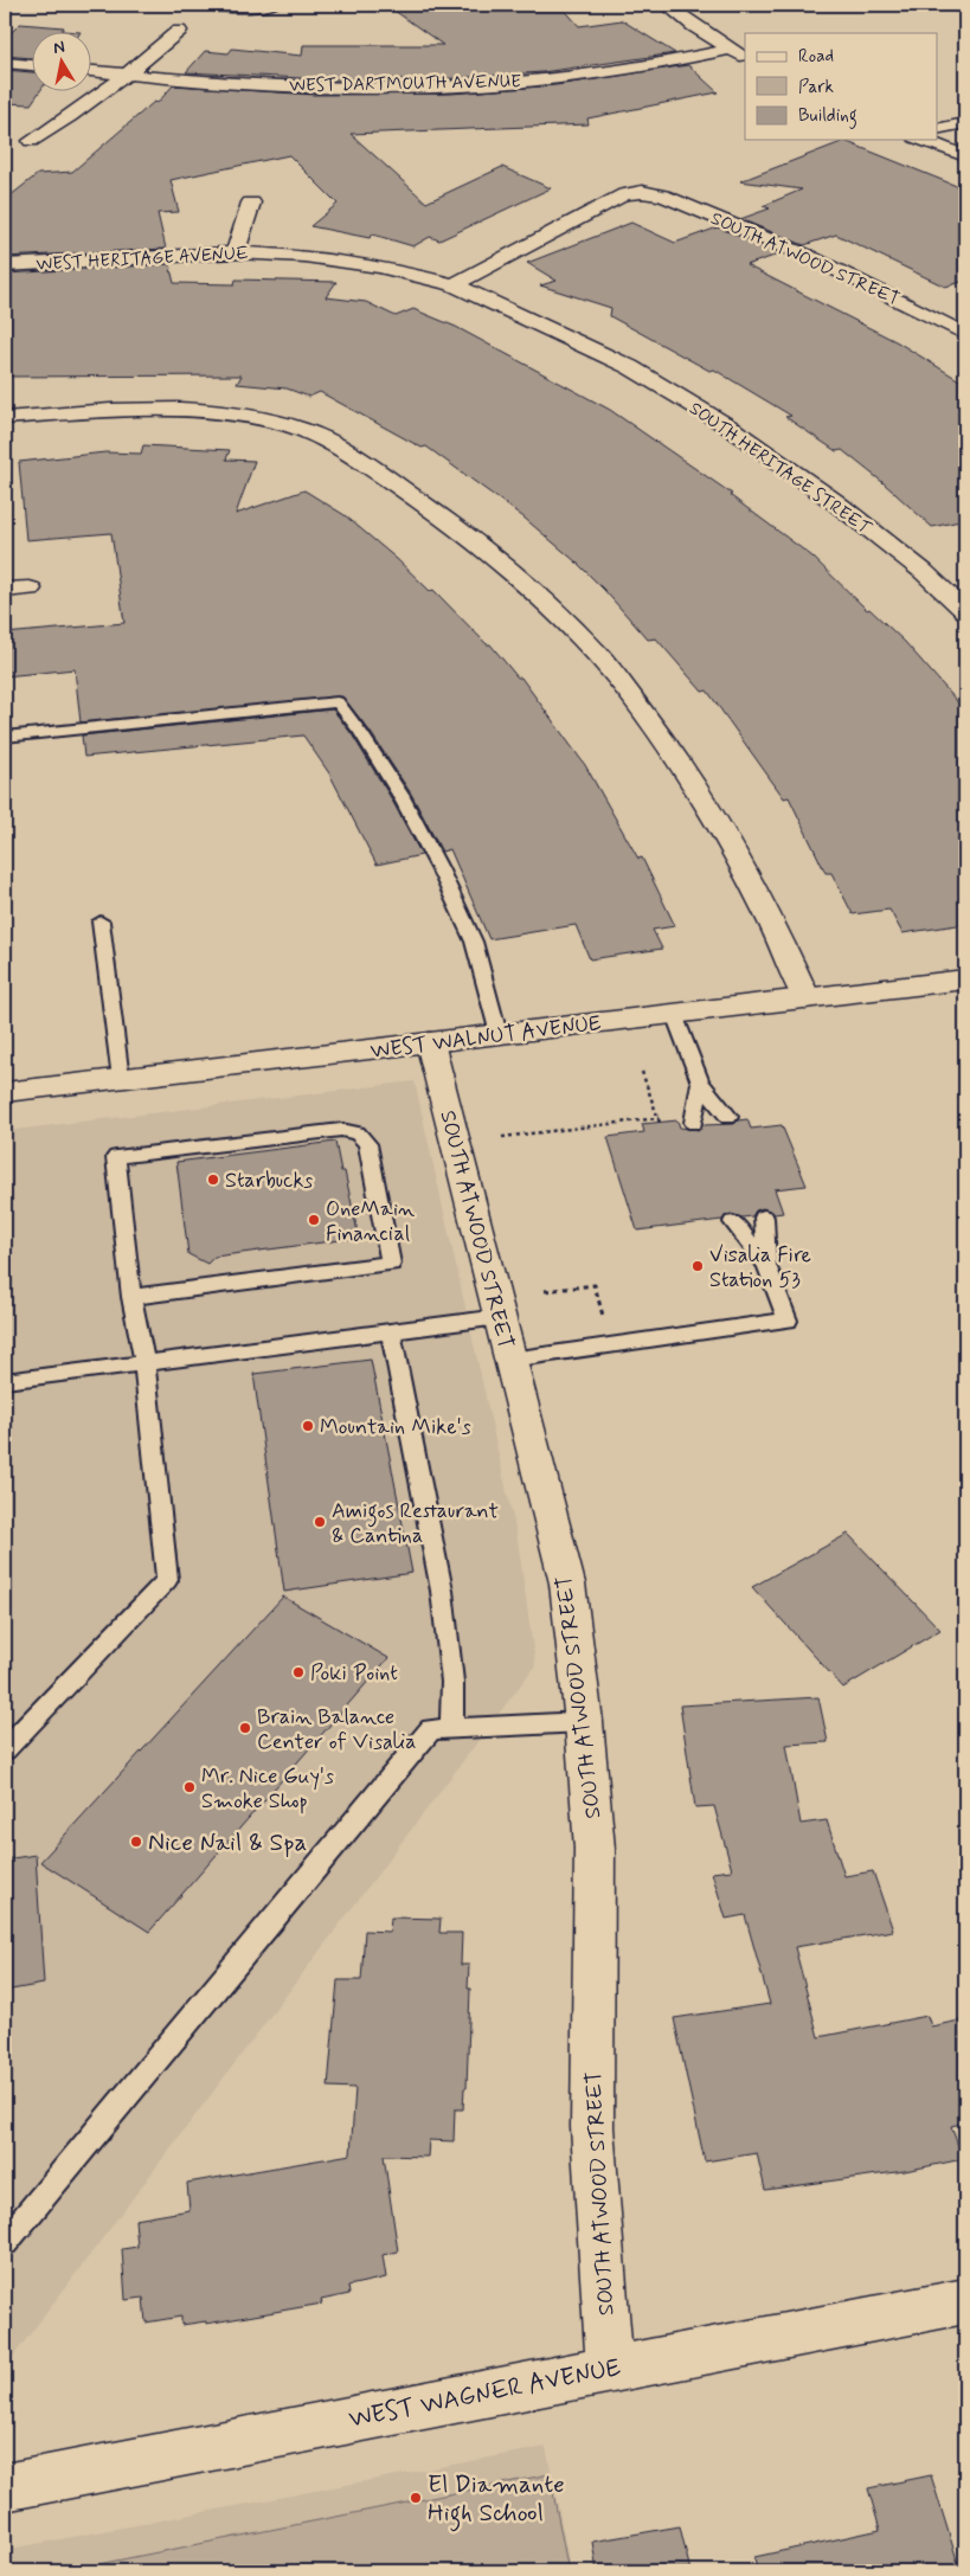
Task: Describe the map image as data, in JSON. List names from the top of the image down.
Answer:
{
  "streets": {
    "street": [
      "WEST DARTMOUTH AVENUE",
      "WEST HERITAGE AVENUE",
      "SOUTH ATWOOD STREET",
      "SOUTH HERITAGE STREET",
      "WEST WALNUT AVENUE",
      "WEST WAGNER AVENUE"
    ]
  },
  "crossings": [
    ["WEST HERITAGE AVENUE", "SOUTH ATWOOD STREET"],
    ["WEST HERITAGE AVENUE", "SOUTH HERITAGE STREET"],
    ["SOUTH ATWOOD STREET", "SOUTH HERITAGE STREET"],
    ["SOUTH ATWOOD STREET", "WEST WALNUT AVENUE"],
    ["SOUTH ATWOOD STREET", "WEST WAGNER AVENUE"]
  ],
  "places": [
    "Starbucks",
    "OneMain Financial",
    "Visalia Fire Station 53",
    "Mountain Mike's",
    "Amigos Restaurant & Cantina",
    "Poki Point",
    "Brain Balance Center of Visalia",
    "Mr. Nice Guy's Smoke Shop",
    "Nice Nail & Spa",
    "El Diamante High School"
  ],
  "legend": ["Road", "Park", "Building"],
  "north": "top"
}
